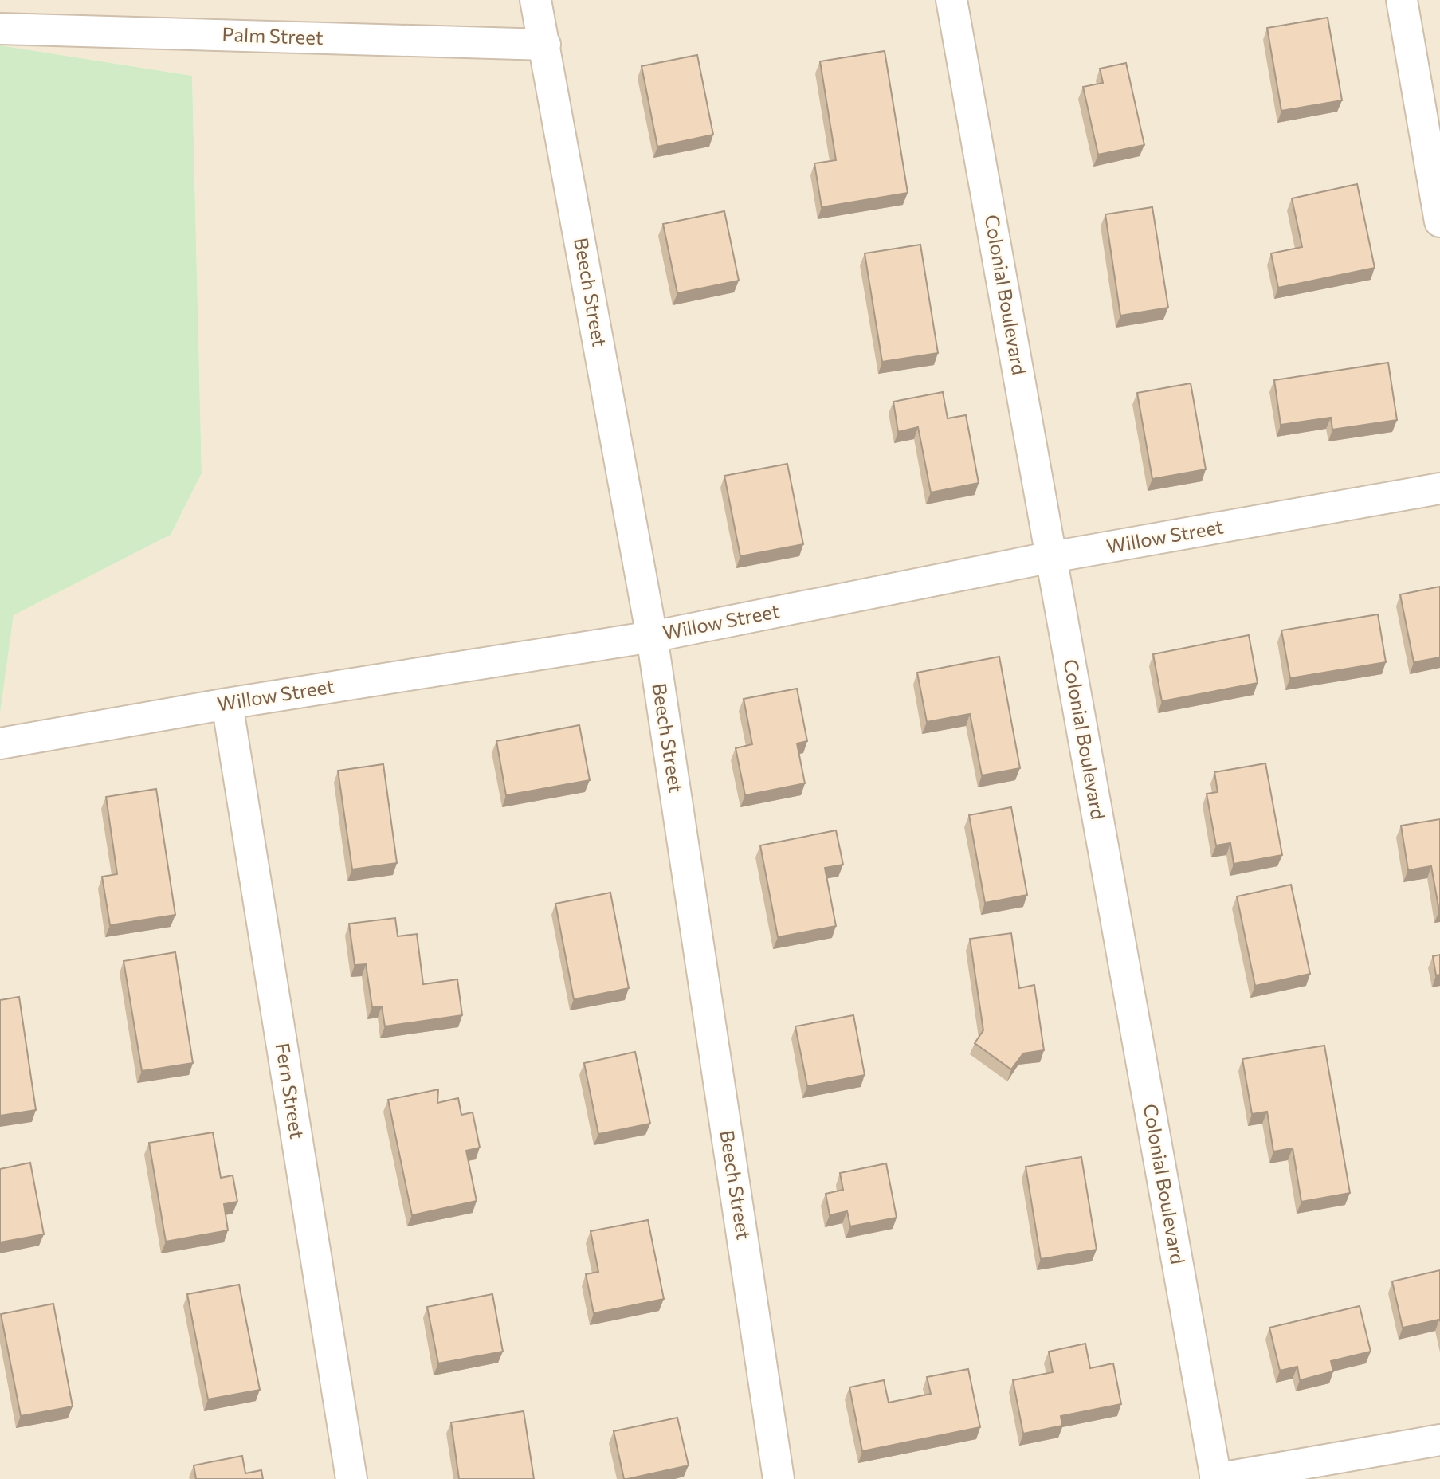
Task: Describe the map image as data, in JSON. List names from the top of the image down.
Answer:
{
  "streets": {
    "street": [
      "Palm Street",
      "Beech Street",
      "Colonial Boulevard",
      "Willow Street",
      "Fern Street"
    ]
  },
  "crossings": [
    ["Palm Street", "Beech Street"],
    ["Beech Street", "Willow Street"],
    ["Colonial Boulevard", "Willow Street"],
    ["Willow Street", "Fern Street"]
  ]
}
